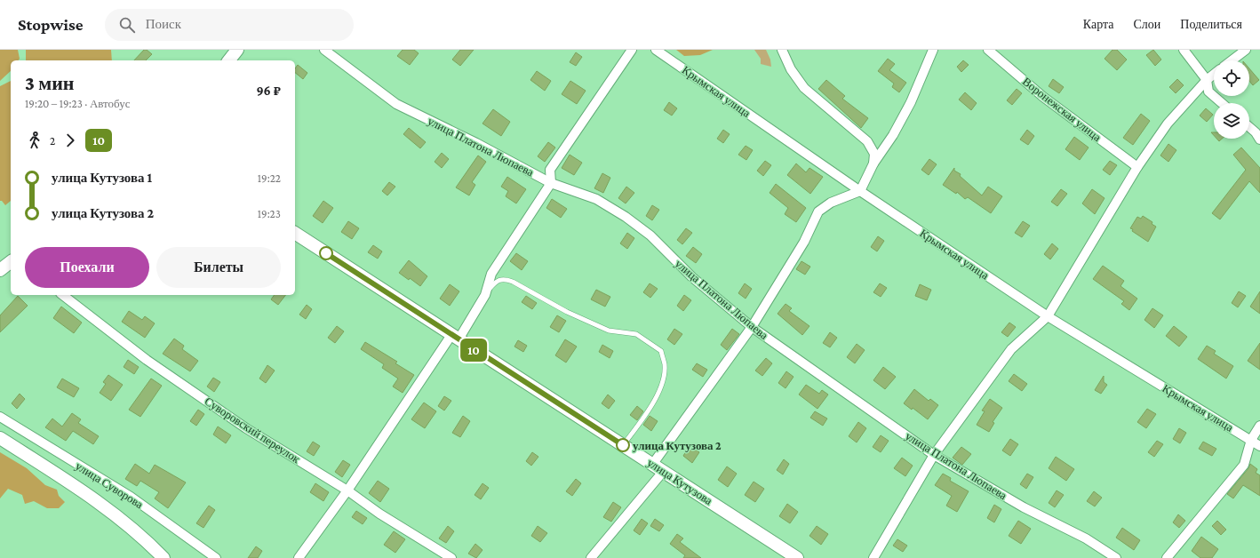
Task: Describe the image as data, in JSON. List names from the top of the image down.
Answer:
{
  "streets": {
    "street": [
      "Крымская улица",
      "Воронежская улица",
      "улица Платона Люпаева",
      "Суворовский переулок",
      "улица Кутузова",
      "улица Суворова"
    ]
  },
  "places": ["улица Кутузова 2"],
  "lines": ["bus line 10"],
  "page": {
    "header": "Stopwise",
    "search": "Поиск",
    "nav": ["Карта", "Слои", "Поделиться"],
    "on_map": "10",
    "heading": ["3 мин", "19:20 – 19:23 · Автобус", "96 ₽"],
    "legs": ["2", "10"],
    "list": [
      {
        "name": "улица Кутузова 1",
        "value": "19:22"
      },
      {
        "name": "улица Кутузова 2",
        "value": "19:23"
      }
    ],
    "buttons": ["Поехали", "Билеты"]
  }
}
